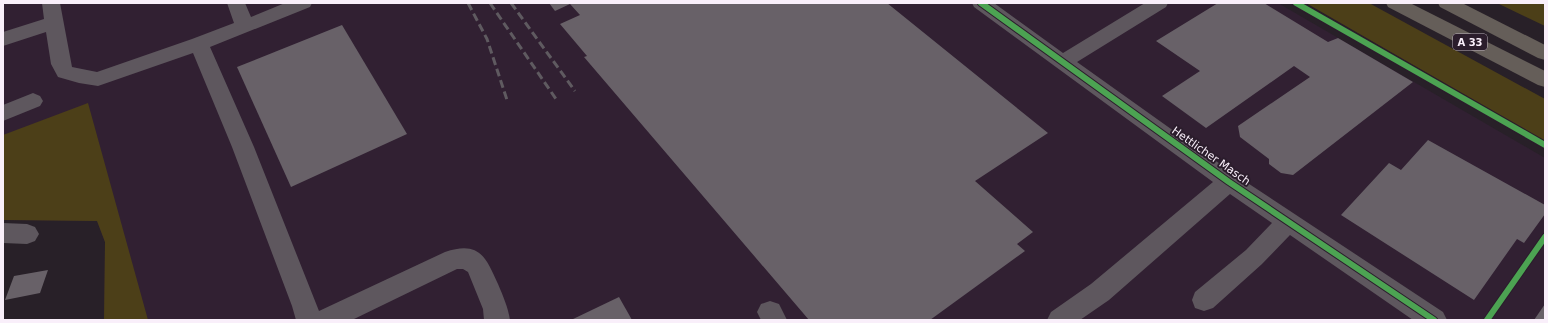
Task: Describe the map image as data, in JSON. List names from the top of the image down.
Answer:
{
  "streets": {
    "highway": ["A 33"],
    "street": ["Hettlicher Masch"]
  }
}
